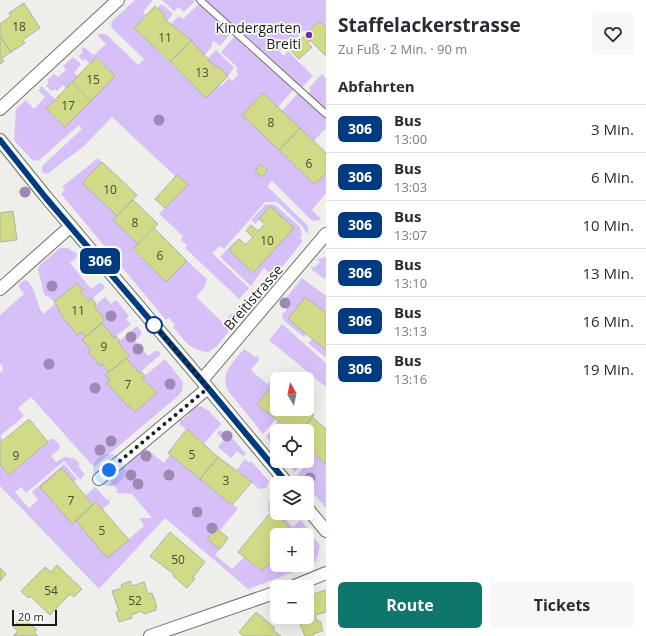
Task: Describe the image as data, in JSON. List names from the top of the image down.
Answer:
{
  "streets": {
    "street": ["Breitistrasse"]
  },
  "places": ["Kindergarten Breiti"],
  "lines": ["bus line 306"],
  "house_numbers": [
    "18",
    "11",
    "13",
    "15",
    "17",
    "8",
    "6",
    "10",
    "8",
    "10",
    "6",
    "11",
    "9",
    "7",
    "5",
    "9",
    "3",
    "7",
    "5",
    "50",
    "54",
    "52"
  ],
  "scale_bar": "20 m",
  "north": "top",
  "page": {
    "on_map": "306",
    "heading": [
      ["Staffelackerstrasse", "Zu Fuß · 2 Min. · 90 m"],
      "Abfahrten"
    ],
    "list": [
      {
        "mark": "306",
        "name": "Bus",
        "note": "13:00",
        "value": "3 Min."
      },
      {
        "mark": "306",
        "name": "Bus",
        "note": "13:03",
        "value": "6 Min."
      },
      {
        "mark": "306",
        "name": "Bus",
        "note": "13:07",
        "value": "10 Min."
      },
      {
        "mark": "306",
        "name": "Bus",
        "note": "13:10",
        "value": "13 Min."
      },
      {
        "mark": "306",
        "name": "Bus",
        "note": "13:13",
        "value": "16 Min."
      },
      {
        "mark": "306",
        "name": "Bus",
        "note": "13:16",
        "value": "19 Min."
      }
    ],
    "map_buttons": ["+", "−"],
    "buttons": ["Route", "Tickets"],
    "scale": "20 m"
  }
}
